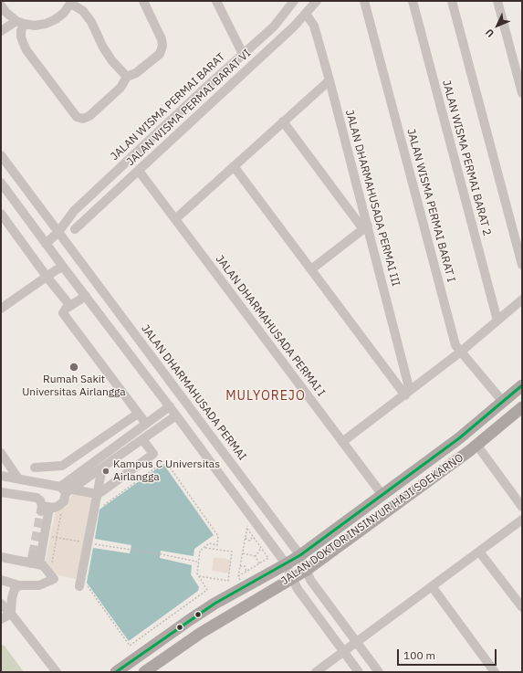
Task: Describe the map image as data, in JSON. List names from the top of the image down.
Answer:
{
  "streets": {
    "main road": ["JALAN DOKTOR INSINYUR HAJI SOEKARNO"],
    "street": [
      "JALAN WISMA PERMAI BARAT",
      "JALAN WISMA PERMAI BARAT VI",
      "JALAN WISMA PERMAI BARAT 2",
      "JALAN DHARMAHUSADA PERMAI III",
      "JALAN WISMA PERMAI BARAT I",
      "JALAN DHARMAHUSADA PERMAI I",
      "JALAN DHARMAHUSADA PERMAI"
    ]
  },
  "crossings": [
    ["JALAN WISMA PERMAI BARAT", "JALAN DHARMAHUSADA PERMAI"],
    ["JALAN WISMA PERMAI BARAT VI", "JALAN DHARMAHUSADA PERMAI III"],
    ["JALAN WISMA PERMAI BARAT VI", "JALAN DHARMAHUSADA PERMAI I"],
    ["JALAN WISMA PERMAI BARAT I", "JALAN DOKTOR INSINYUR HAJI SOEKARNO"],
    ["JALAN DHARMAHUSADA PERMAI I", "JALAN DOKTOR INSINYUR HAJI SOEKARNO"],
    ["JALAN DHARMAHUSADA PERMAI", "JALAN DOKTOR INSINYUR HAJI SOEKARNO"]
  ],
  "districts": ["MULYOREJO"],
  "places": ["Rumah Sakit Universitas Airlangga", "Kampus C Universitas Airlangga"],
  "scale_bar": "100 m",
  "north": "bottom left"
}
